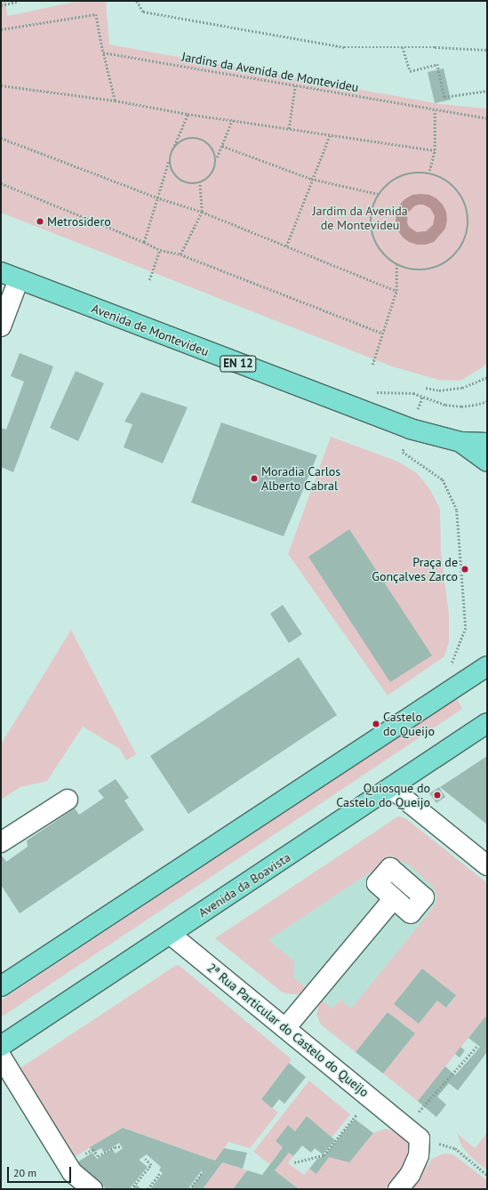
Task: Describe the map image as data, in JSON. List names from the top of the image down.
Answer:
{
  "streets": {
    "main road": ["Avenida de Montevideu", "EN 12", "Avenida da Boavista"],
    "street": ["2ª Rua Particular do Castelo do Queijo"],
    "path": ["Jardins da Avenida de Montevideu"]
  },
  "crossings": [
    ["Avenida da Boavista", "2ª Rua Particular do Castelo do Queijo"]
  ],
  "parks": ["Jardim da Avenida de Montevideu"],
  "places": [
    "Metrosidero",
    "Moradia Carlos Alberto Cabral",
    "Praça de Gonçalves Zarco",
    "Castelo do Queijo",
    "Quiosque do Castelo do Queijo"
  ],
  "scale_bar": "20 m"
}
